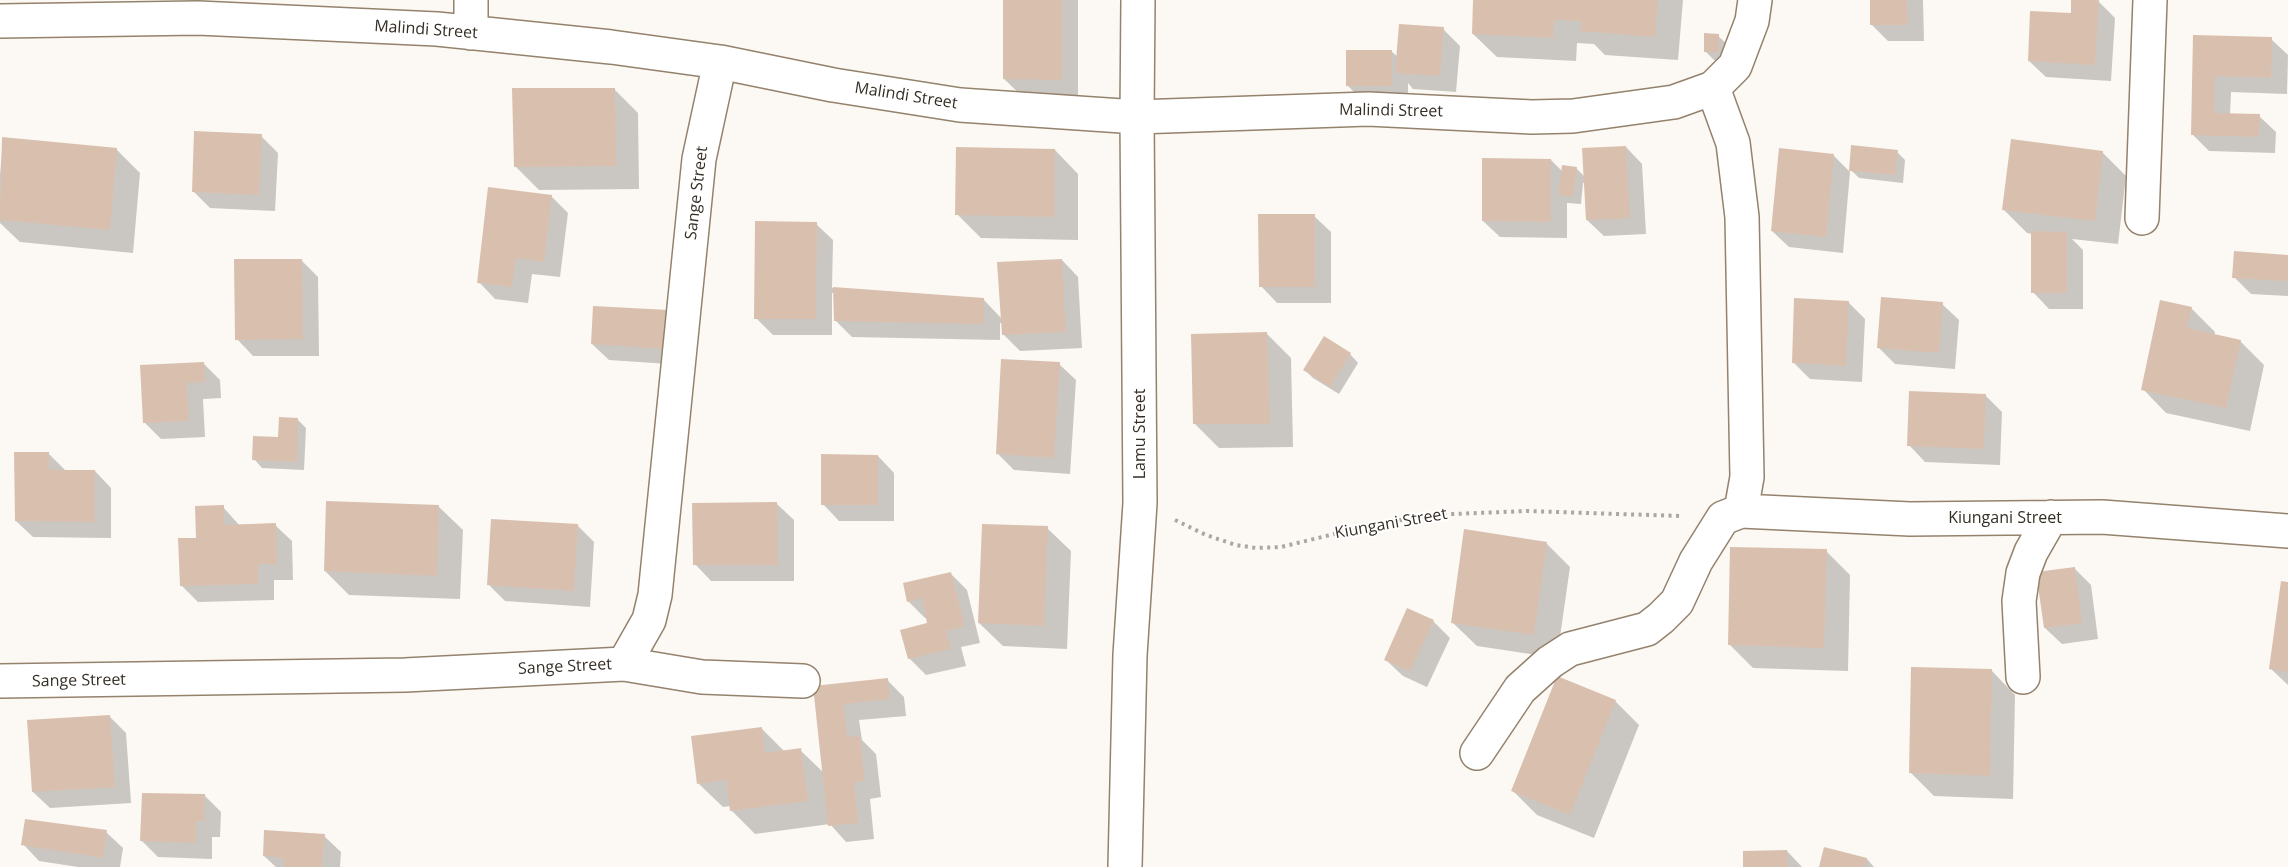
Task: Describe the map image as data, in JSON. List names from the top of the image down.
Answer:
{
  "streets": {
    "street": [
      "Malindi Street",
      "Sange Street",
      "Lamu Street",
      "Kiungani Street"
    ]
  },
  "crossings": [
    ["Malindi Street", "Sange Street"],
    ["Malindi Street", "Lamu Street"],
    ["Lamu Street", "Kiungani Street"]
  ]
}
